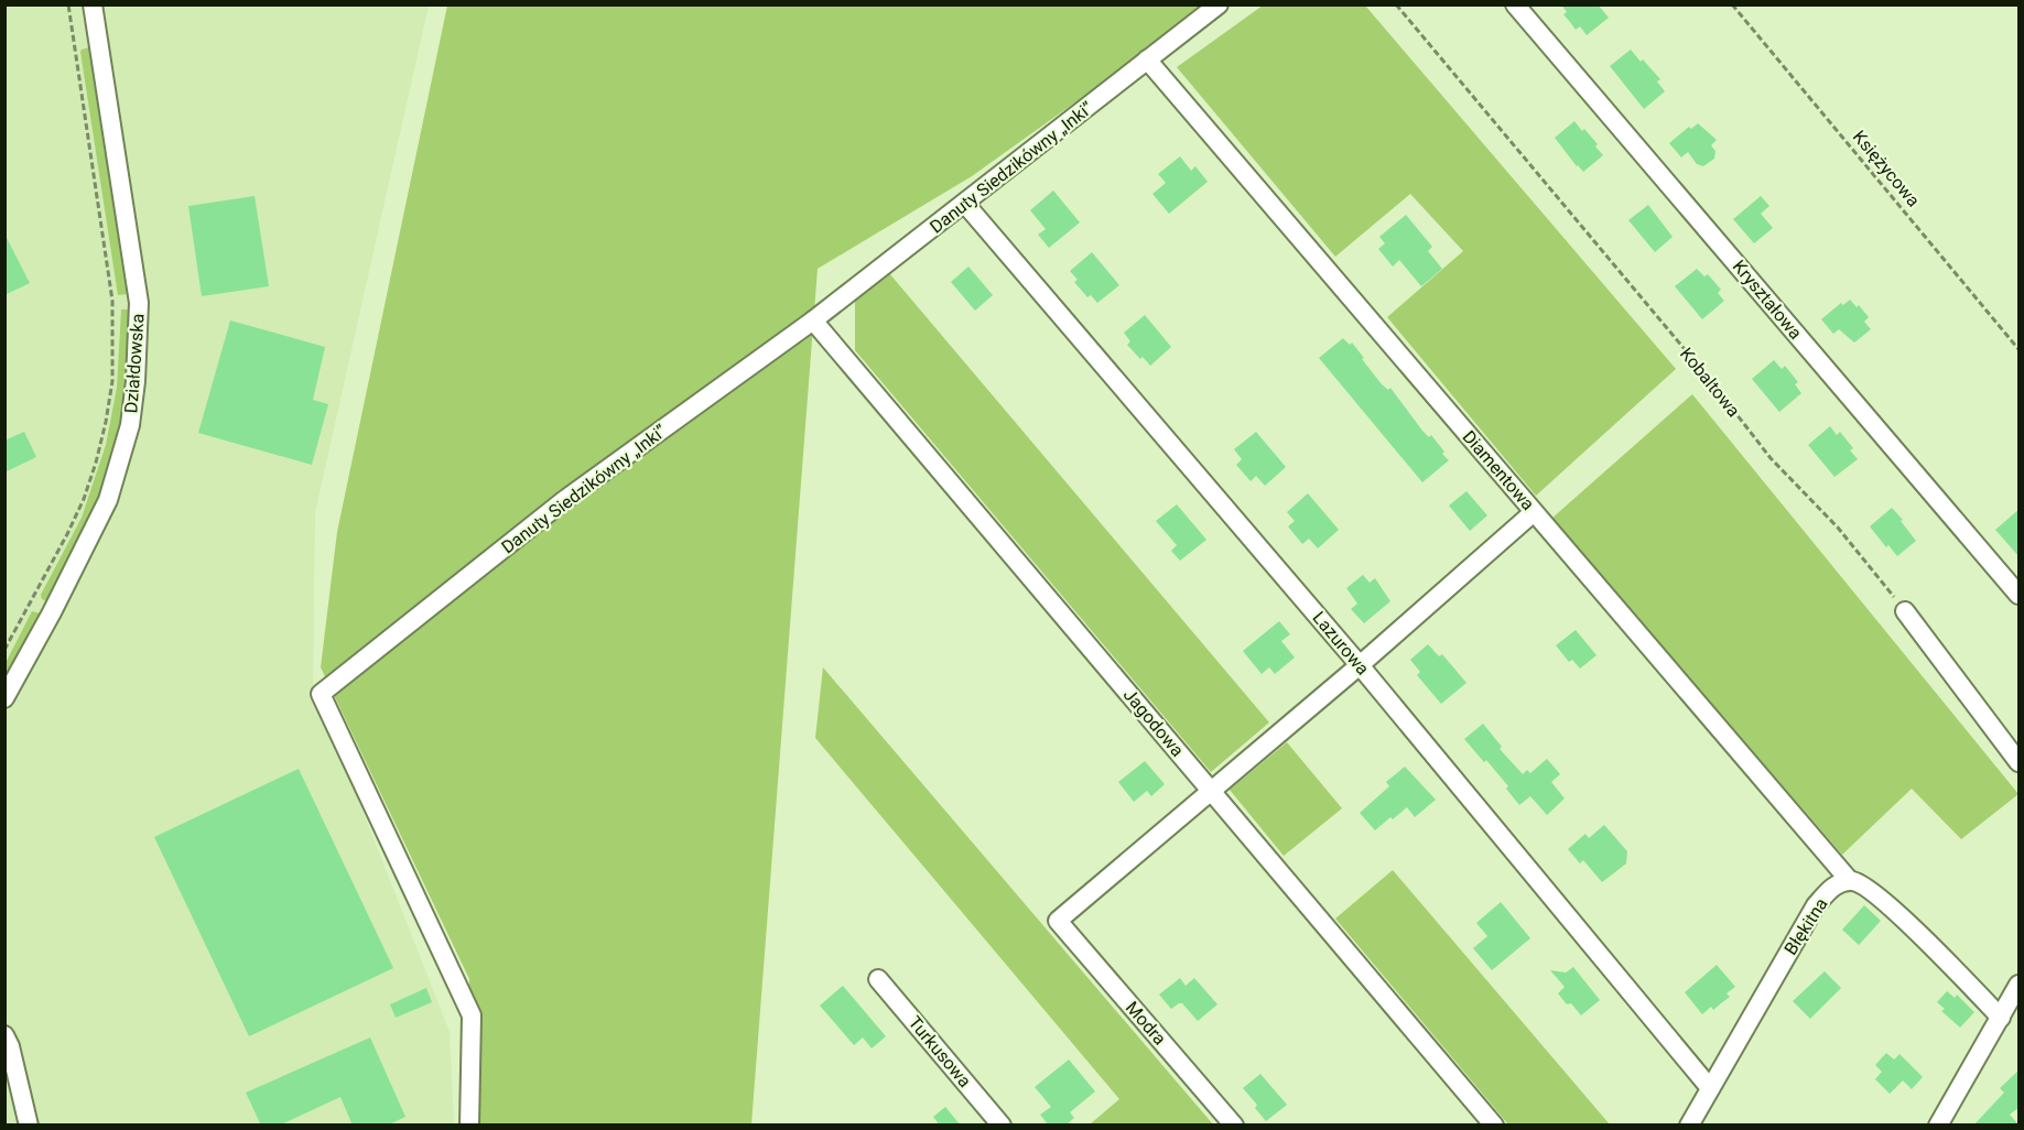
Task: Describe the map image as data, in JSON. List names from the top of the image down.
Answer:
{
  "streets": {
    "street": [
      "Danuty Siedzikówny „Inki”",
      "Kryształowa",
      "Działdowska",
      "Diamentowa",
      "Lazurowa",
      "Jagodowa",
      "Błękitna",
      "Modra",
      "Turkusowa"
    ],
    "path": ["Księżycowa", "Kobaltowa"]
  },
  "crossings": [
    ["Danuty Siedzikówny „Inki”", "Diamentowa"],
    ["Danuty Siedzikówny „Inki”", "Lazurowa"],
    ["Danuty Siedzikówny „Inki”", "Jagodowa"],
    ["Diamentowa", "Błękitna"],
    ["Lazurowa", "Błękitna"],
    ["Jagodowa", "Modra"]
  ]
}
